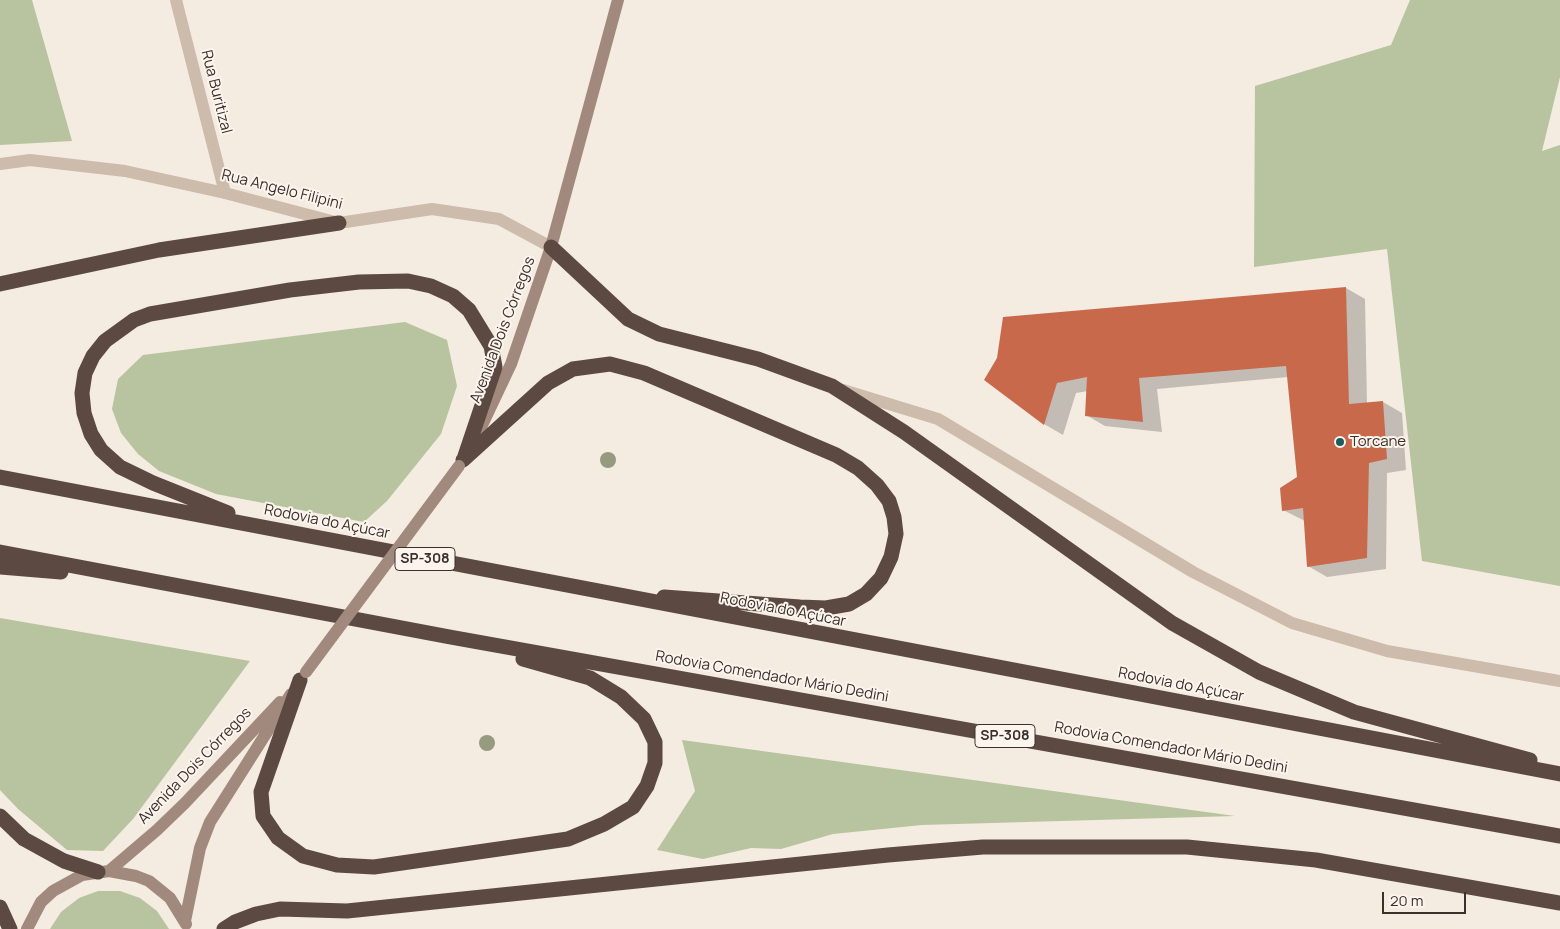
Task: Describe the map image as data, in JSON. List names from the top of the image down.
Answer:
{
  "streets": {
    "highway": ["Rodovia do Açúcar", "SP-308", "Rodovia Comendador Mário Dedini"],
    "street": ["Rua Buritizal", "Rua Angelo Filipini", "Avenida Dois Córregos"]
  },
  "crossings": [
    ["Rua Buritizal", "Rua Angelo Filipini"],
    ["Rua Angelo Filipini", "Avenida Dois Córregos"],
    ["SP-308", "Rodovia Comendador Mário Dedini"]
  ],
  "places": ["Torcane"],
  "scale_bar": "20 m"
}
